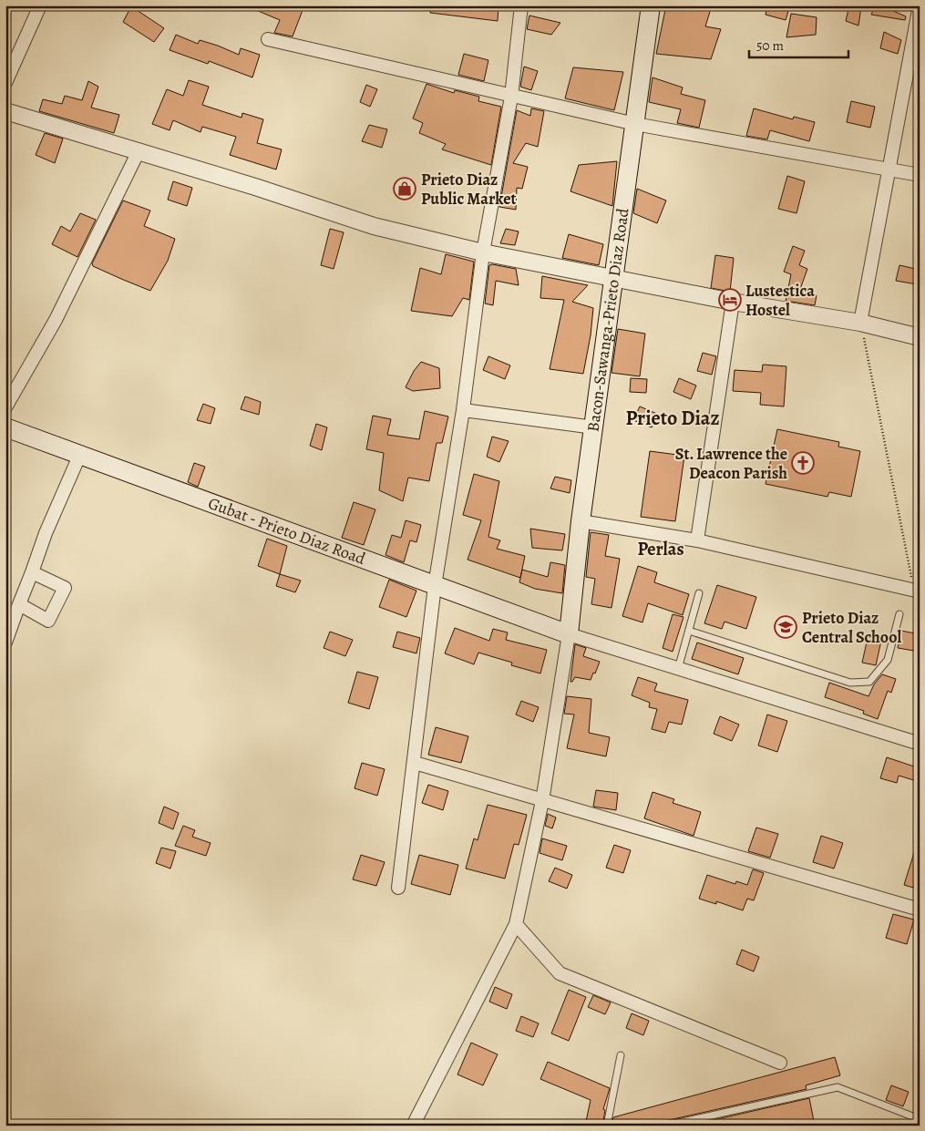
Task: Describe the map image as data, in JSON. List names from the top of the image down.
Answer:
{
  "streets": {
    "main road": ["Bacon-Sawanga-Prieto Diaz Road", "Gubat - Prieto Diaz Road"]
  },
  "crossings": [
    ["Bacon-Sawanga-Prieto Diaz Road", "Gubat - Prieto Diaz Road"]
  ],
  "districts": ["Prieto Diaz", "Perlas"],
  "places": {
    "shop": ["Prieto Diaz Public Market"],
    "hotel": ["Lustestica Hostel"],
    "church": ["St. Lawrence the Deacon Parish"],
    "school or university": ["Prieto Diaz Central School"]
  },
  "scale_bar": "50 m"
}
